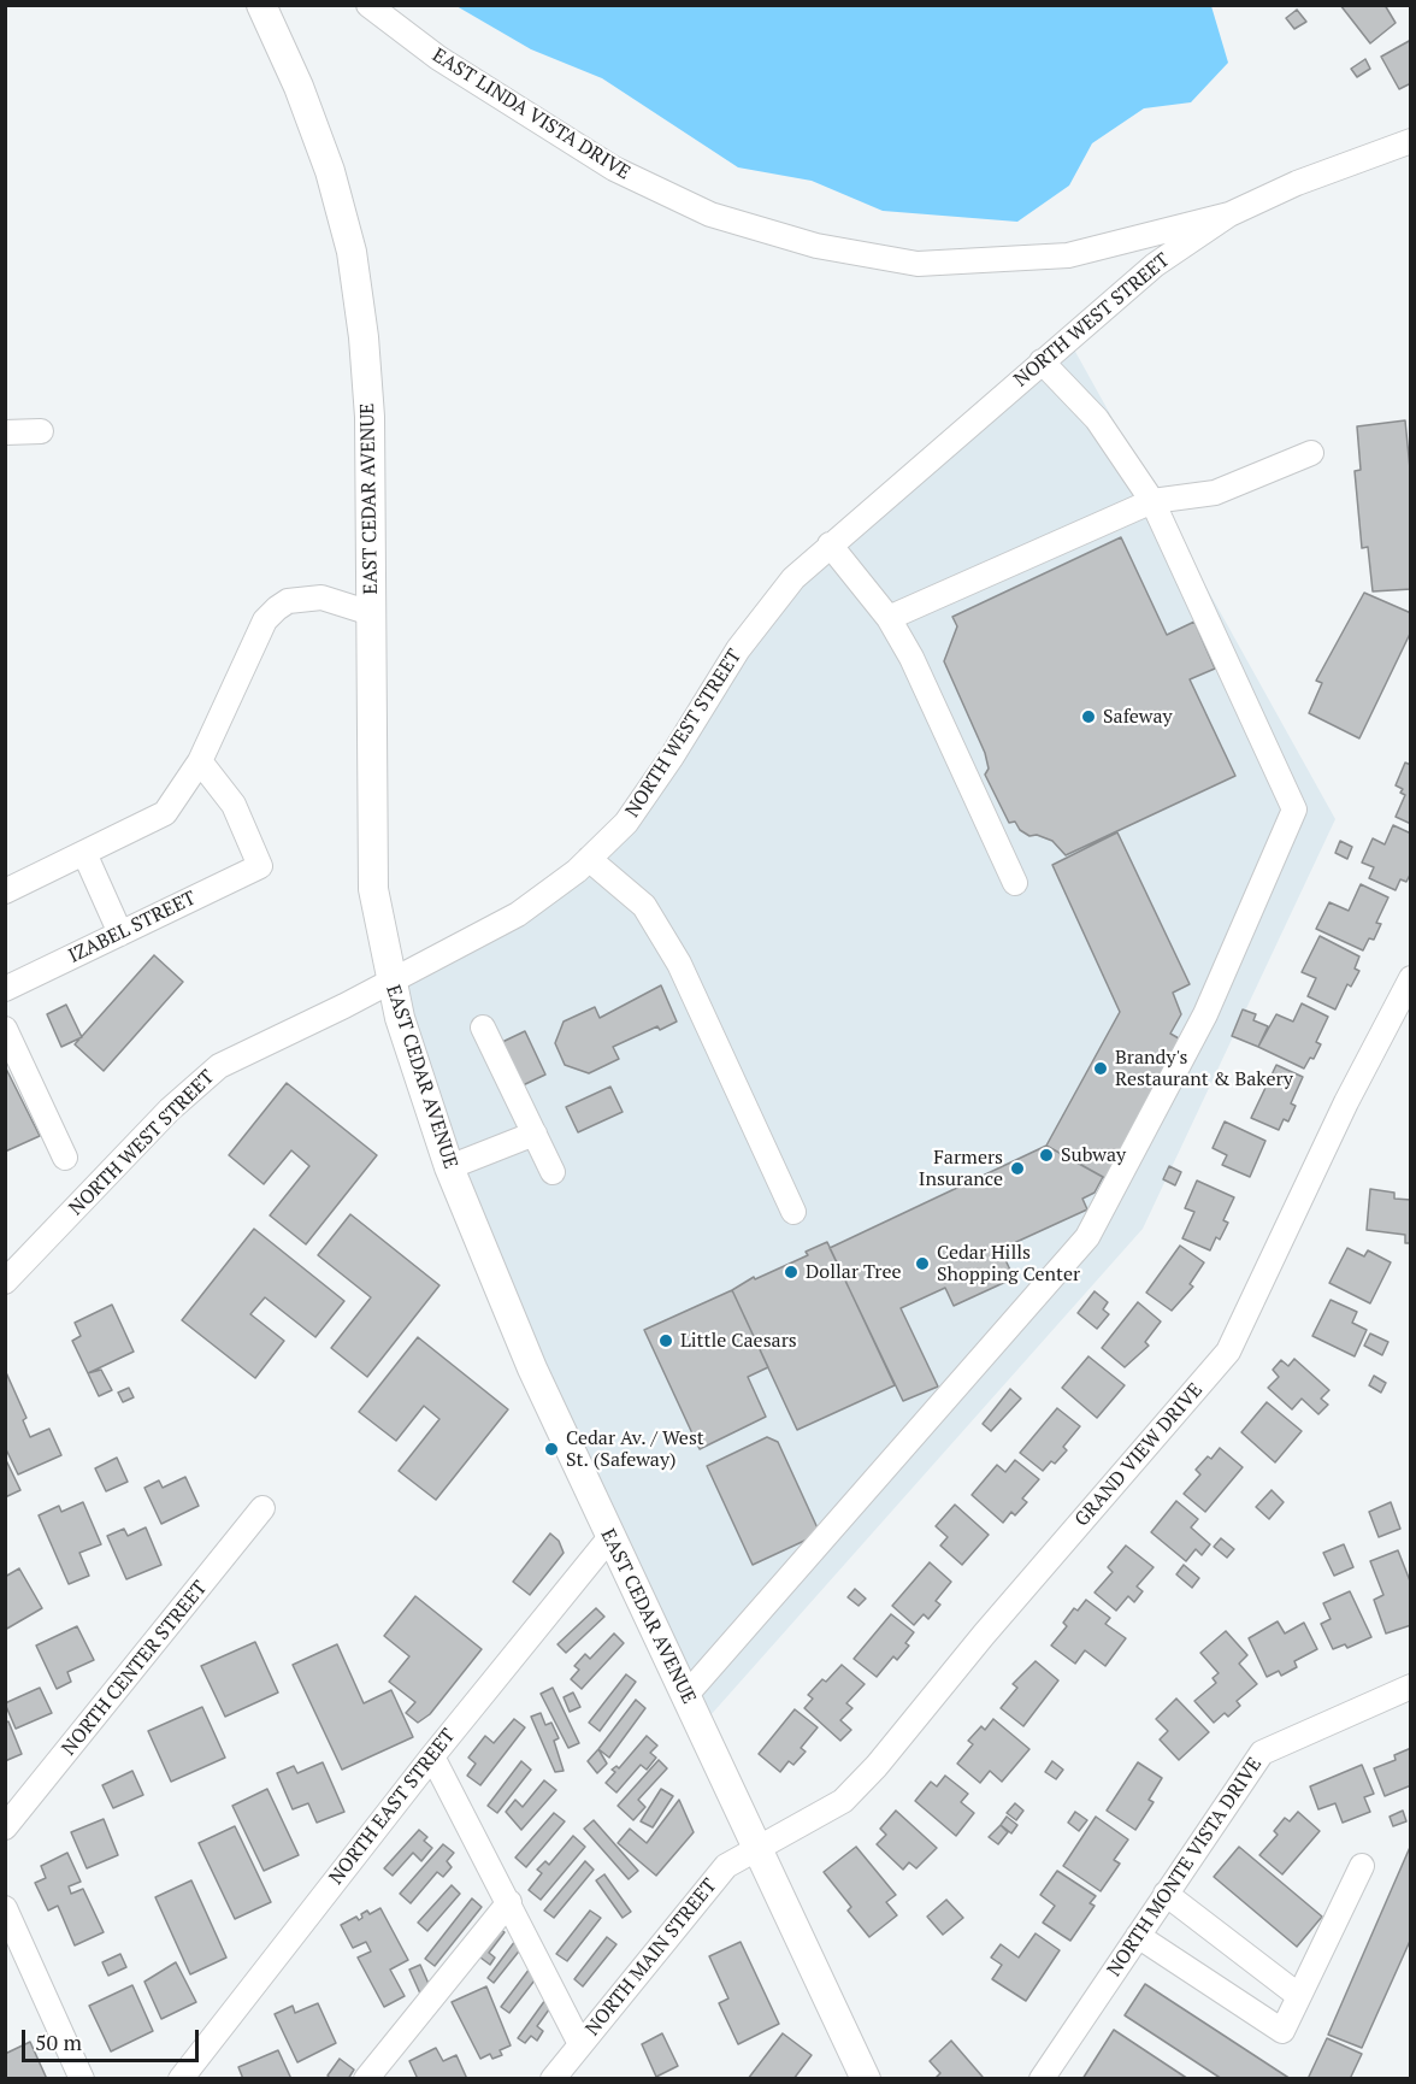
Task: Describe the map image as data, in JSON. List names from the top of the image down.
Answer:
{
  "streets": {
    "main road": ["EAST CEDAR AVENUE"],
    "street": [
      "EAST LINDA VISTA DRIVE",
      "NORTH WEST STREET",
      "IZABEL STREET",
      "GRAND VIEW DRIVE",
      "NORTH CENTER STREET",
      "NORTH EAST STREET",
      "NORTH MONTE VISTA DRIVE",
      "NORTH MAIN STREET"
    ]
  },
  "crossings": [
    ["EAST LINDA VISTA DRIVE", "NORTH WEST STREET"],
    ["NORTH WEST STREET", "EAST CEDAR AVENUE"],
    ["EAST CEDAR AVENUE", "GRAND VIEW DRIVE"],
    ["EAST CEDAR AVENUE", "NORTH EAST STREET"],
    ["EAST CEDAR AVENUE", "NORTH MAIN STREET"],
    ["GRAND VIEW DRIVE", "NORTH MAIN STREET"]
  ],
  "places": [
    "Safeway",
    "Brandy's Restaurant & Bakery",
    "Subway",
    "Farmers Insurance",
    "Cedar Hills Shopping Center",
    "Dollar Tree",
    "Little Caesars",
    "Cedar Av. / West St. (Safeway)"
  ],
  "scale_bar": "50 m"
}
